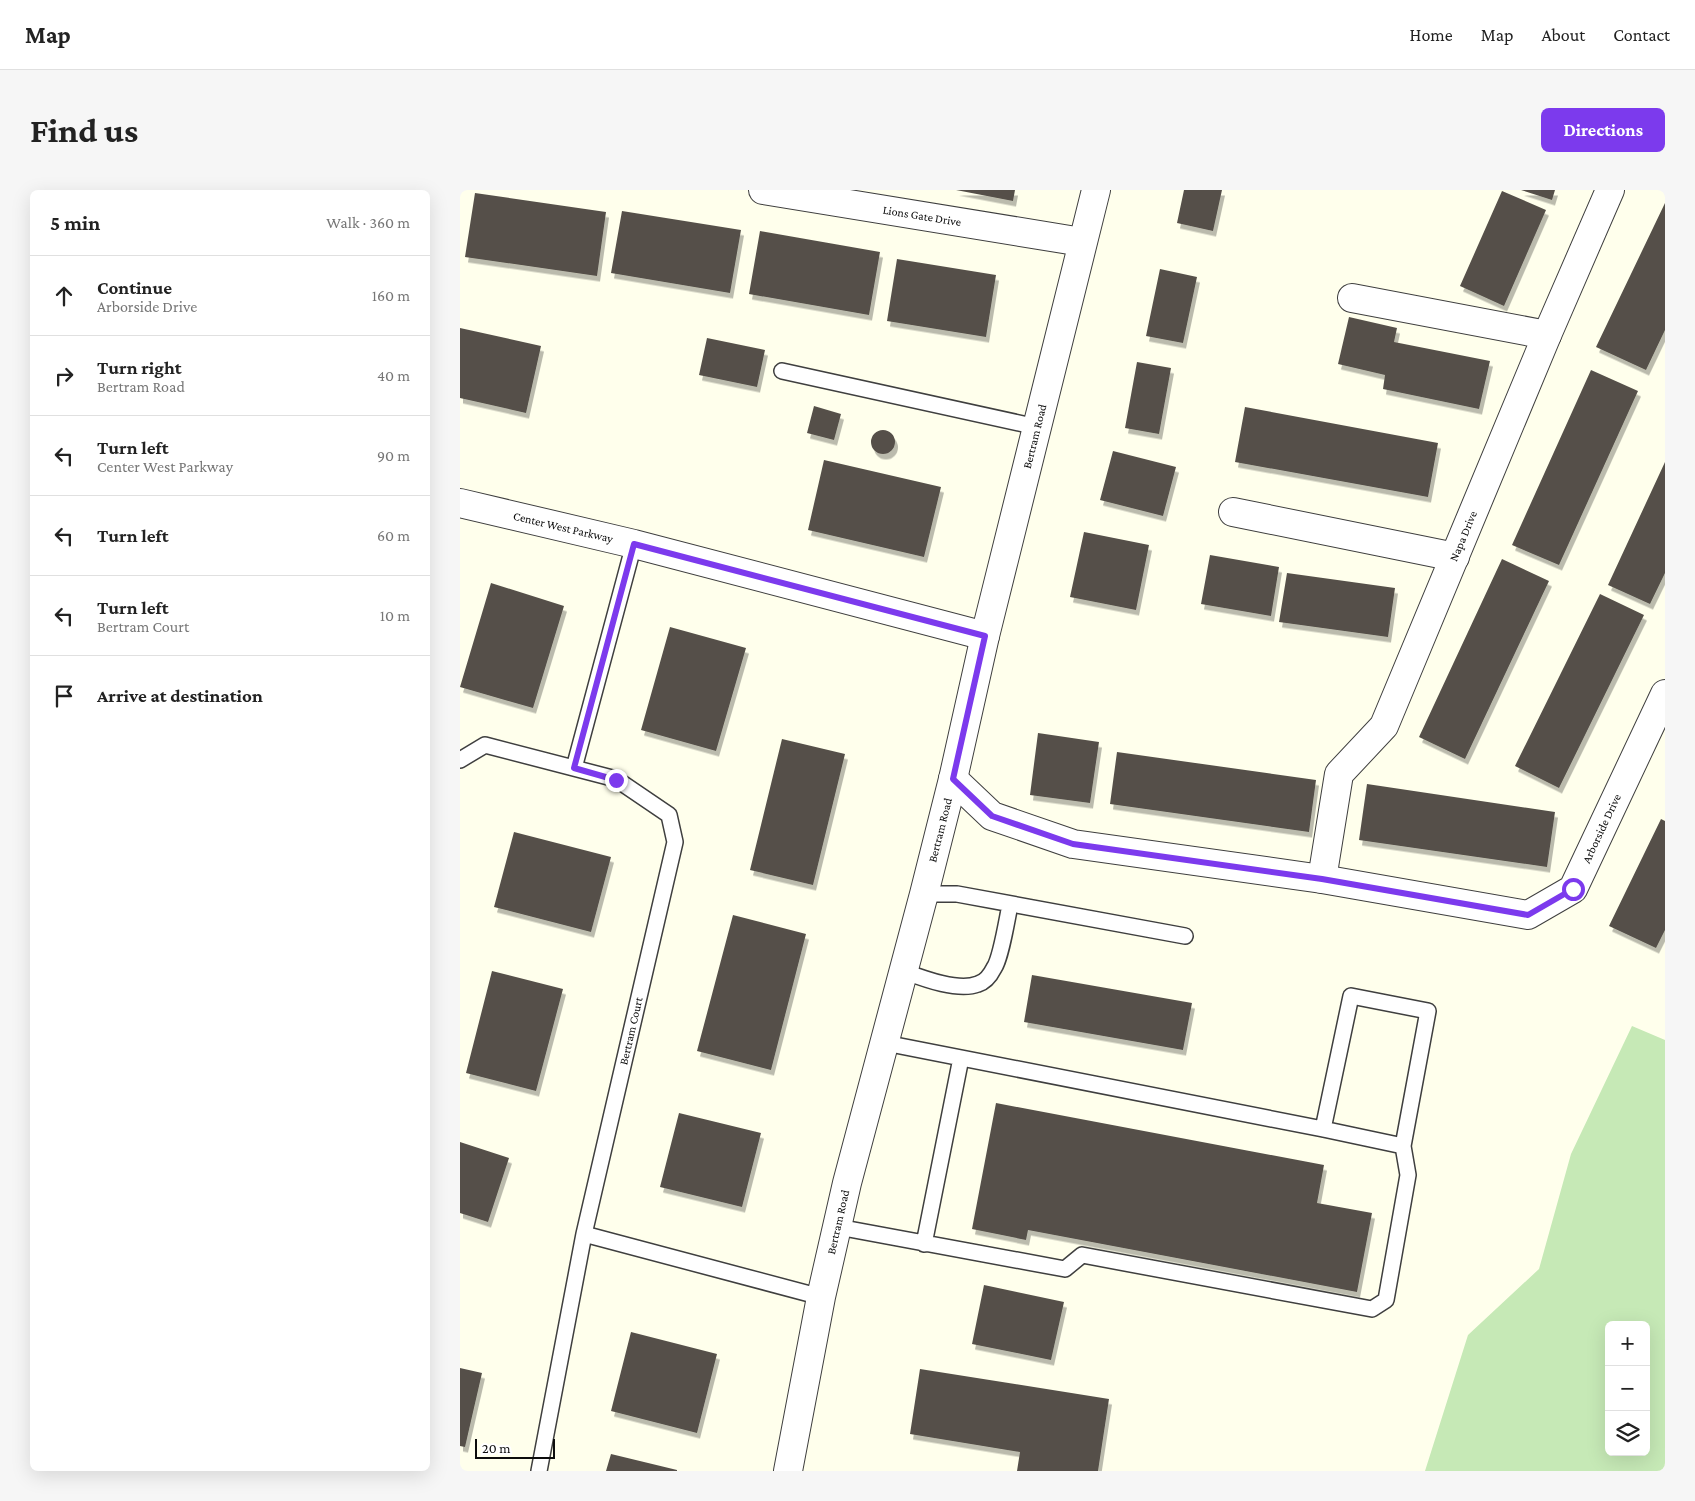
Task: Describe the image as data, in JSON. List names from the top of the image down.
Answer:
{
  "streets": {
    "street": [
      "Lions Gate Drive",
      "Bertram Road",
      "Center West Parkway",
      "Napa Drive",
      "Arborside Drive"
    ],
    "lane": ["Bertram Court"]
  },
  "crossings": [
    ["Lions Gate Drive", "Bertram Road"],
    ["Bertram Road", "Center West Parkway"],
    ["Bertram Road", "Arborside Drive"],
    ["Napa Drive", "Arborside Drive"]
  ],
  "scale_bar": "20 m",
  "page": {
    "header": "Map",
    "nav": [
      "Home",
      "Map",
      "About",
      "Contact"
    ],
    "buttons": "Directions",
    "title": "Find us",
    "heading": ["5 min", "Walk · 360 m"],
    "list": [
      ["Continue", "Arborside Drive", "160 m"],
      ["Turn right", "Bertram Road", "40 m"],
      ["Turn left", "Center West Parkway", "90 m"],
      ["Turn left", "60 m"],
      ["Turn left", "Bertram Court", "10 m"],
      "Arrive at destination"
    ],
    "map_buttons": ["+", "−"],
    "scale": "20 m"
  }
}
